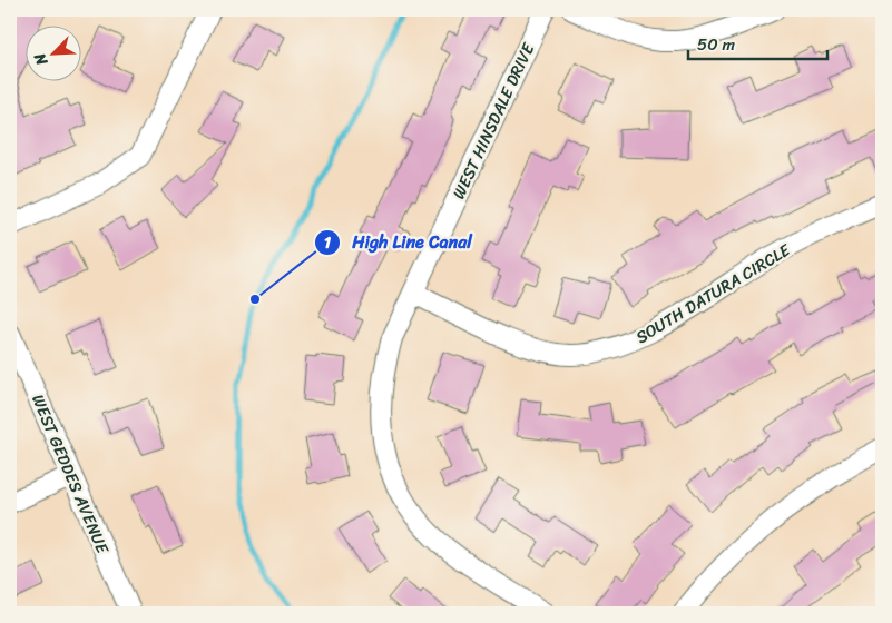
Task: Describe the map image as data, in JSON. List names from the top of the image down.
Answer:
{
  "streets": {
    "street": ["WEST HINSDALE DRIVE", "SOUTH DATURA CIRCLE", "WEST GEDDES AVENUE"]
  },
  "crossings": [
    ["WEST HINSDALE DRIVE", "SOUTH DATURA CIRCLE"]
  ],
  "places": ["High Line Canal"],
  "scale_bar": "50 m",
  "north": "bottom left"
}
